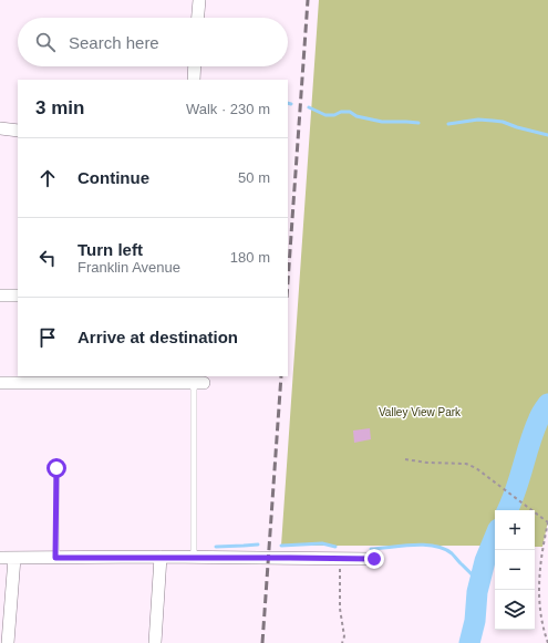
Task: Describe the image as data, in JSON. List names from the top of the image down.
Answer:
{
  "parks": ["Valley View Park"],
  "page": {
    "search": "Search here",
    "heading": ["3 min", "Walk · 230 m"],
    "list": [
      ["Continue", "50 m"],
      ["Turn left", "Franklin Avenue", "180 m"],
      "Arrive at destination"
    ],
    "map_buttons": ["+", "−"]
  }
}
